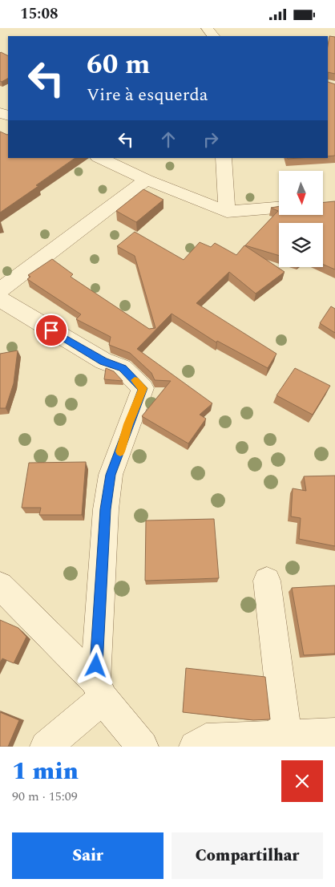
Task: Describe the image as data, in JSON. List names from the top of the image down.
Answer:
{
  "north": "bottom",
  "page": {
    "status": "15:08",
    "turn": ["60 m", "Vire à esquerda"],
    "heading": ["1 min", "90 m · 15:09"],
    "buttons": ["Sair", "Compartilhar"]
  }
}
